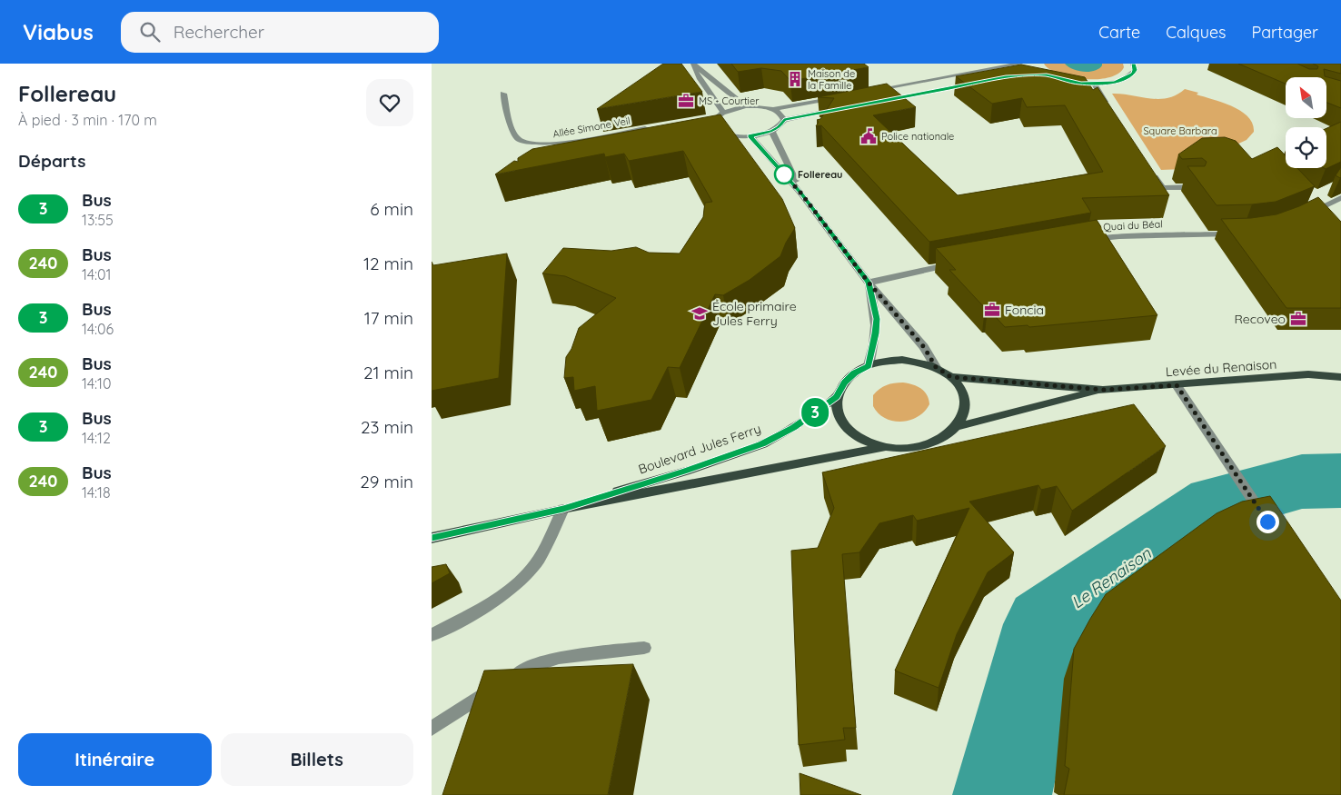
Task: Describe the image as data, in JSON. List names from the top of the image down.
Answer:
{
  "streets": {
    "main road": ["Levée du Renaison", "Boulevard Jules Ferry"],
    "street": ["Allée Simone Veil", "Quai du Béal"]
  },
  "crossings": [
    ["Levée du Renaison", "Boulevard Jules Ferry"]
  ],
  "water": ["Le Renaison"],
  "parks": ["Square Barbara"],
  "places": {
    "building": ["Maison de la Famille"],
    "office": ["MS - Courtier", "Foncia", "Recoveo"],
    "public building": ["Police nationale"],
    "other": ["Follereau"],
    "school or university": ["École primaire Jules Ferry"]
  },
  "lines": ["bus line 3"],
  "north": "top left",
  "page": {
    "header": "Viabus",
    "search": "Rechercher",
    "nav": ["Carte", "Calques", "Partager"],
    "heading": [
      ["Follereau", "À pied · 3 min · 170 m"],
      "Départs"
    ],
    "on_map": "3",
    "list": [
      {
        "mark": "3",
        "name": "Bus",
        "note": "13:55",
        "value": "6 min"
      },
      {
        "mark": "240",
        "name": "Bus",
        "note": "14:01",
        "value": "12 min"
      },
      {
        "mark": "3",
        "name": "Bus",
        "note": "14:06",
        "value": "17 min"
      },
      {
        "mark": "240",
        "name": "Bus",
        "note": "14:10",
        "value": "21 min"
      },
      {
        "mark": "3",
        "name": "Bus",
        "note": "14:12",
        "value": "23 min"
      },
      {
        "mark": "240",
        "name": "Bus",
        "note": "14:18",
        "value": "29 min"
      }
    ],
    "buttons": ["Itinéraire", "Billets"]
  }
}
